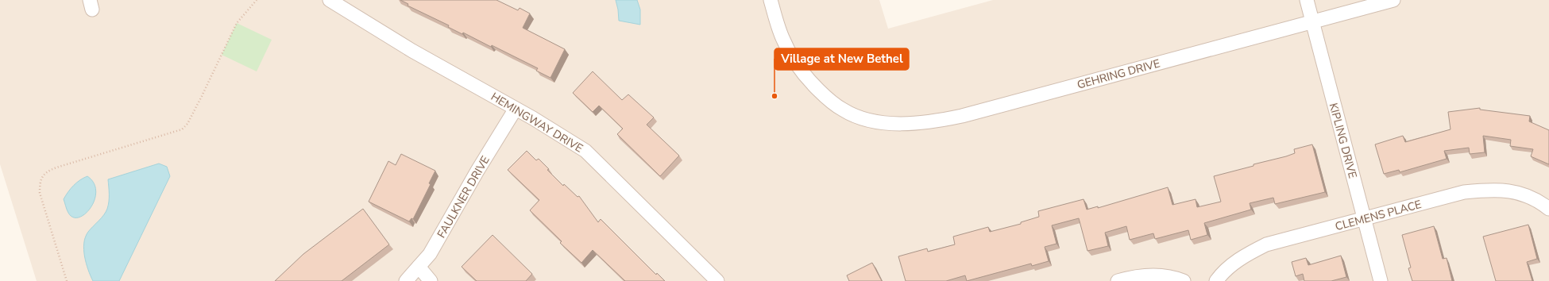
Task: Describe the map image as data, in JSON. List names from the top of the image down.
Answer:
{
  "streets": {
    "street": [
      "GEHRING DRIVE",
      "HEMINGWAY DRIVE",
      "KIPLING DRIVE",
      "FAULKNER DRIVE",
      "CLEMENS PLACE"
    ]
  },
  "crossings": [
    ["GEHRING DRIVE", "KIPLING DRIVE"],
    ["HEMINGWAY DRIVE", "FAULKNER DRIVE"],
    ["KIPLING DRIVE", "CLEMENS PLACE"]
  ],
  "places": ["Village at New Bethel"]
}
